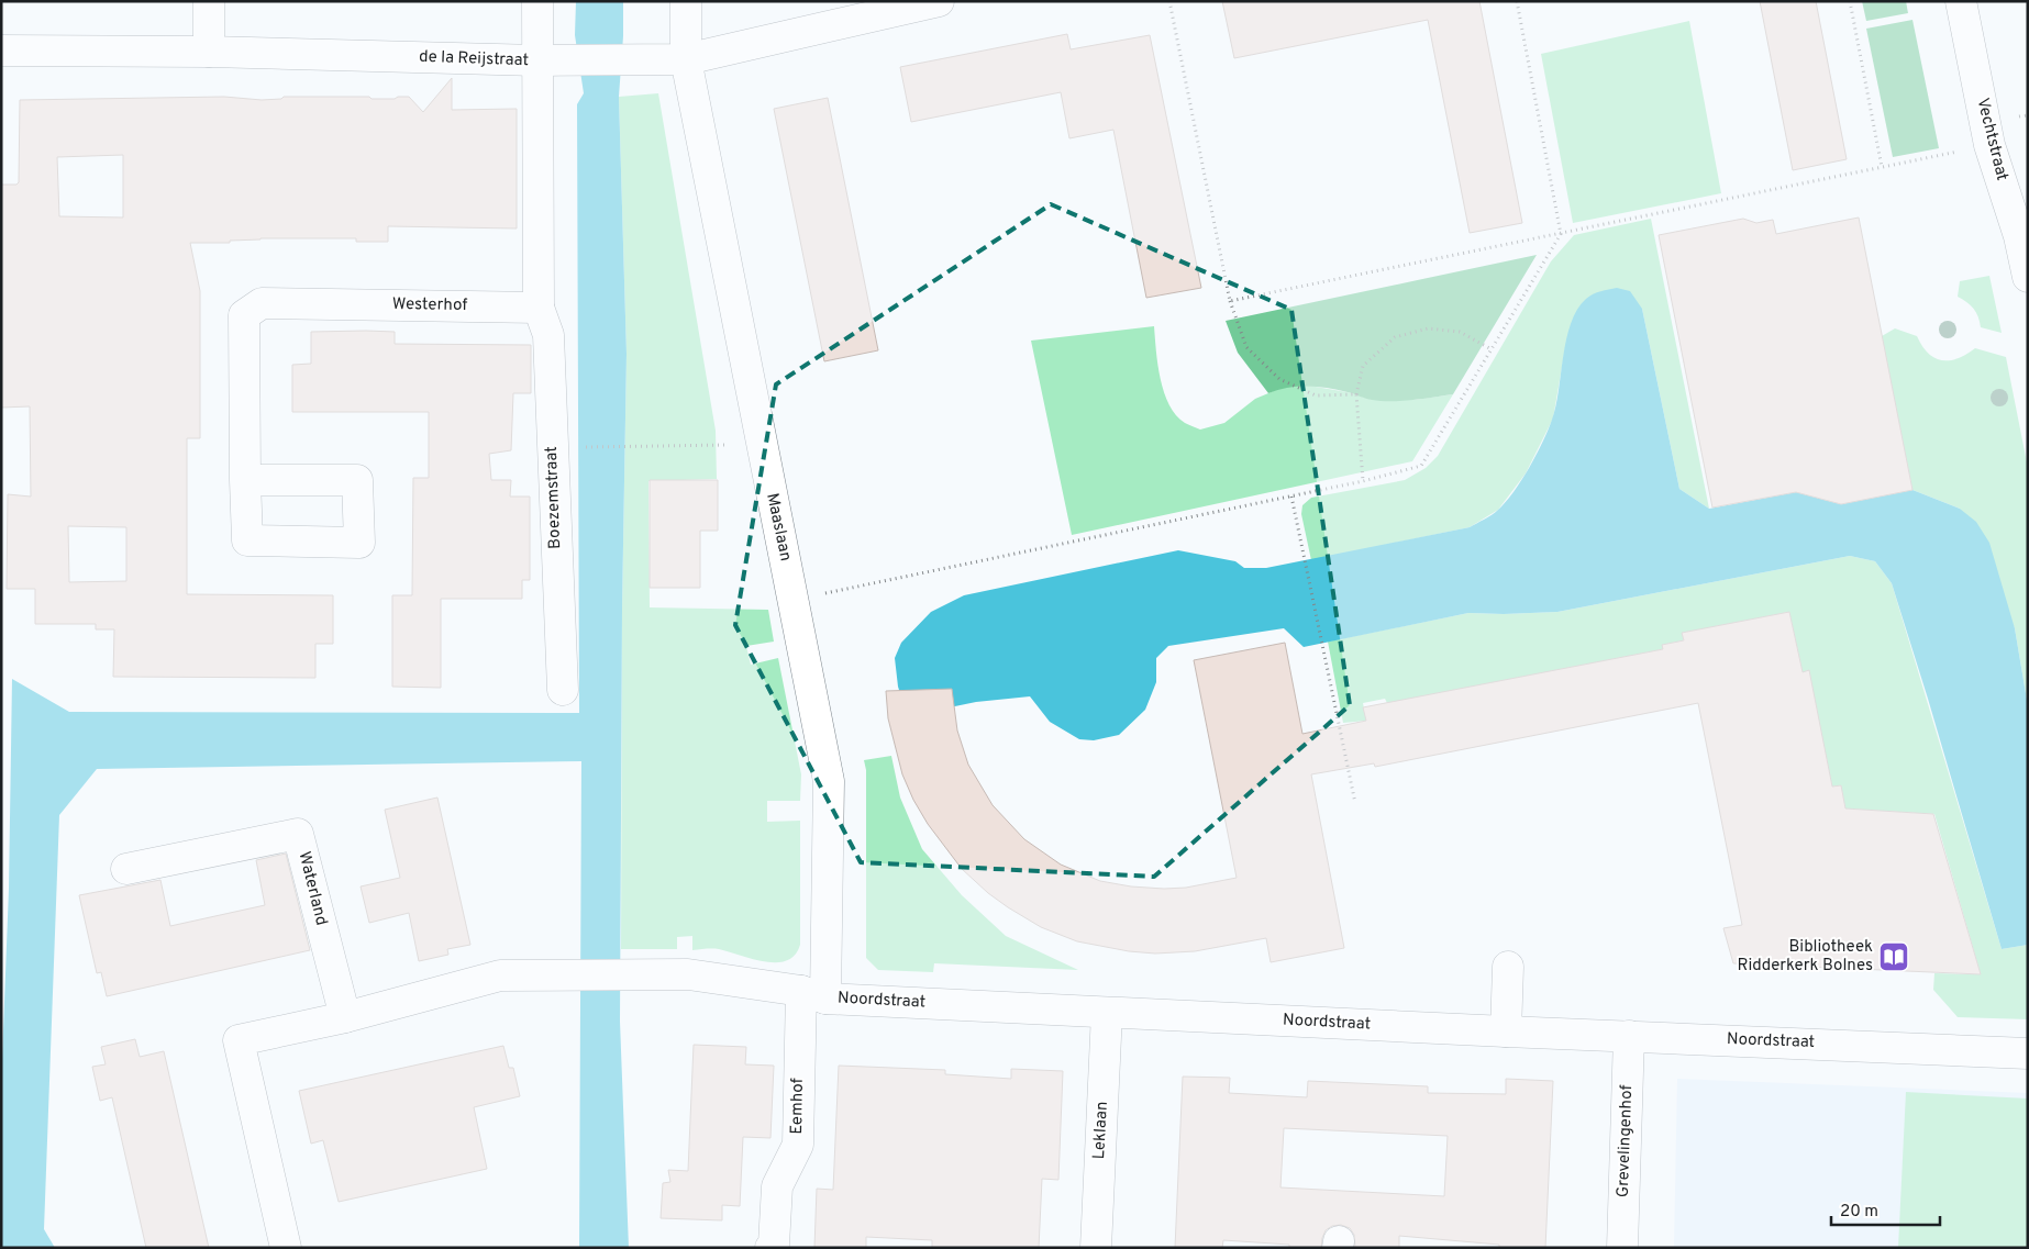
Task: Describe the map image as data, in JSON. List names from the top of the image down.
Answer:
{
  "streets": {
    "street": [
      "de la Reijstraat",
      "Vechtstraat",
      "Westerhof",
      "Boezemstraat",
      "Maaslaan",
      "Waterland",
      "Noordstraat",
      "Eemhof",
      "Leklaan",
      "Grevelingenhof"
    ]
  },
  "crossings": [
    ["de la Reijstraat", "Maaslaan"],
    ["Westerhof", "Boezemstraat"],
    ["Maaslaan", "Noordstraat"],
    ["Maaslaan", "Eemhof"],
    ["Waterland", "Noordstraat"],
    ["Noordstraat", "Eemhof"],
    ["Noordstraat", "Leklaan"],
    ["Noordstraat", "Grevelingenhof"]
  ],
  "places": {
    "library": ["Bibliotheek Ridderkerk Bolnes"]
  },
  "scale_bar": "20 m"
}
